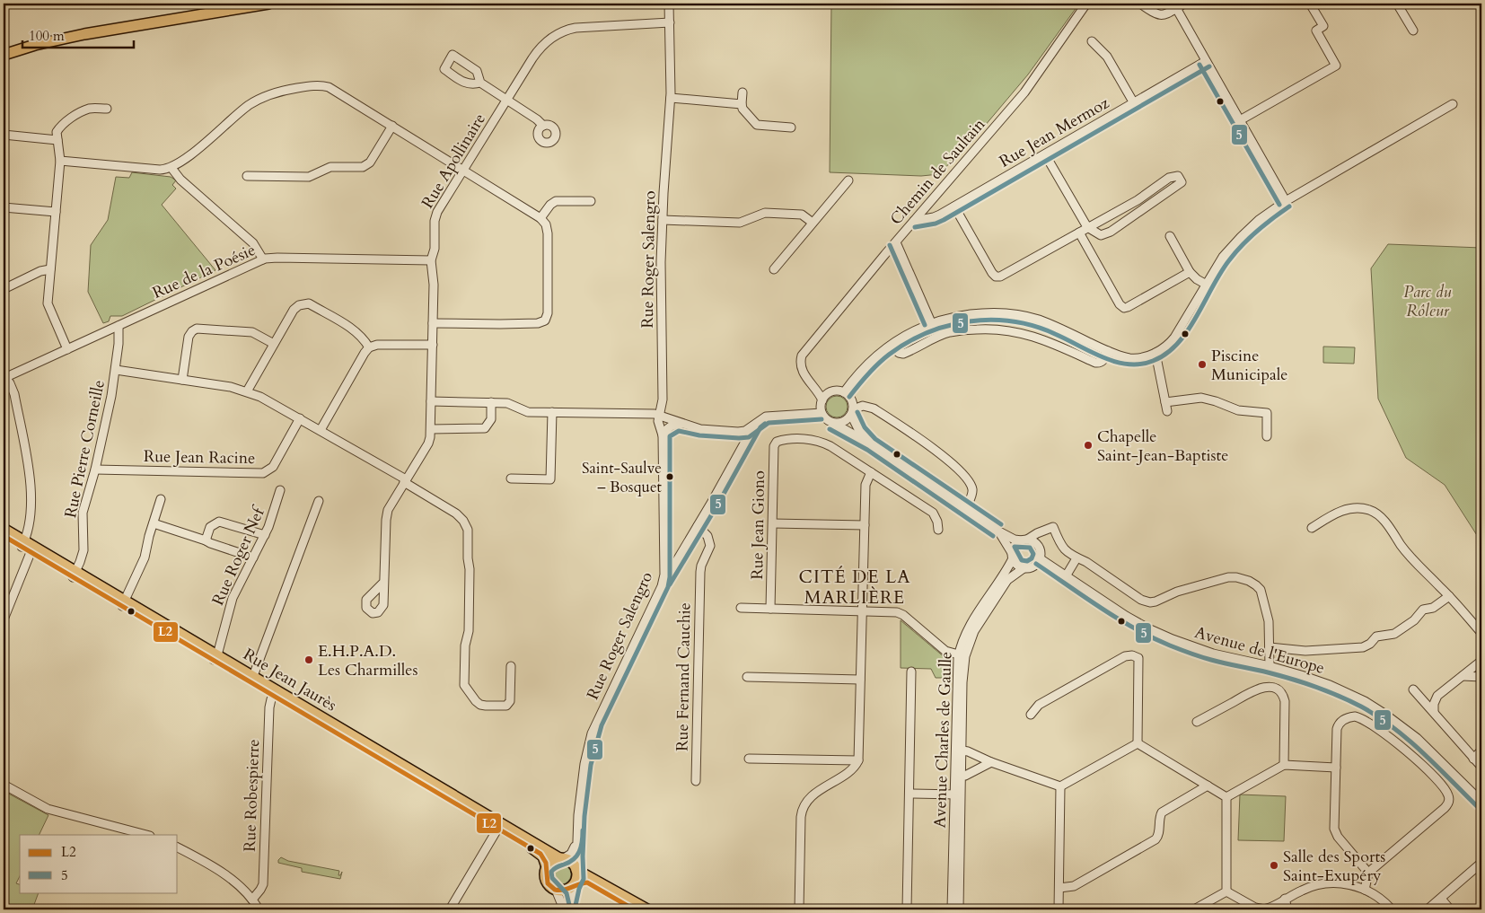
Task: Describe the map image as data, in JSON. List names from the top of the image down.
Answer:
{
  "streets": {
    "main road": ["Rue Jean Jaurès"],
    "street": [
      "Rue Jean Mermoz",
      "Rue Apollinaire",
      "Chemin de Saultain",
      "Rue Roger Salengro",
      "Rue de la Poésie",
      "Rue Pierre Corneille",
      "Rue Jean Racine",
      "Rue Jean Giono",
      "Rue Roger Nef",
      "Avenue de l'Europe",
      "Rue Fernand Cauchie",
      "Avenue Charles de Gaulle",
      "Rue Robespierre"
    ]
  },
  "crossings": [
    ["Rue Jean Mermoz", "Chemin de Saultain"],
    ["Rue Apollinaire", "Rue Roger Salengro"],
    ["Rue Apollinaire", "Rue de la Poésie"],
    ["Rue Roger Salengro", "Rue Jean Jaurès"],
    ["Rue de la Poésie", "Rue Pierre Corneille"],
    ["Rue Pierre Corneille", "Rue Jean Racine"],
    ["Rue Pierre Corneille", "Rue Jean Jaurès"],
    ["Rue Roger Nef", "Rue Jean Jaurès"],
    ["Avenue de l'Europe", "Avenue Charles de Gaulle"],
    ["Rue Jean Jaurès", "Rue Robespierre"]
  ],
  "districts": ["CITÉ DE LA MARLIÈRE"],
  "parks": ["Parc du Rôleur"],
  "places": [
    "Piscine Municipale",
    "Chapelle Saint-Jean-Baptiste",
    "Saint-Saulve – Bosquet",
    "E.H.P.A.D. Les Charmilles",
    "Salle des Sports Saint-Exupéry"
  ],
  "lines": ["transit line 5", "transit line L2"],
  "legend": ["L2", "5"],
  "scale_bar": "100 m"
}
